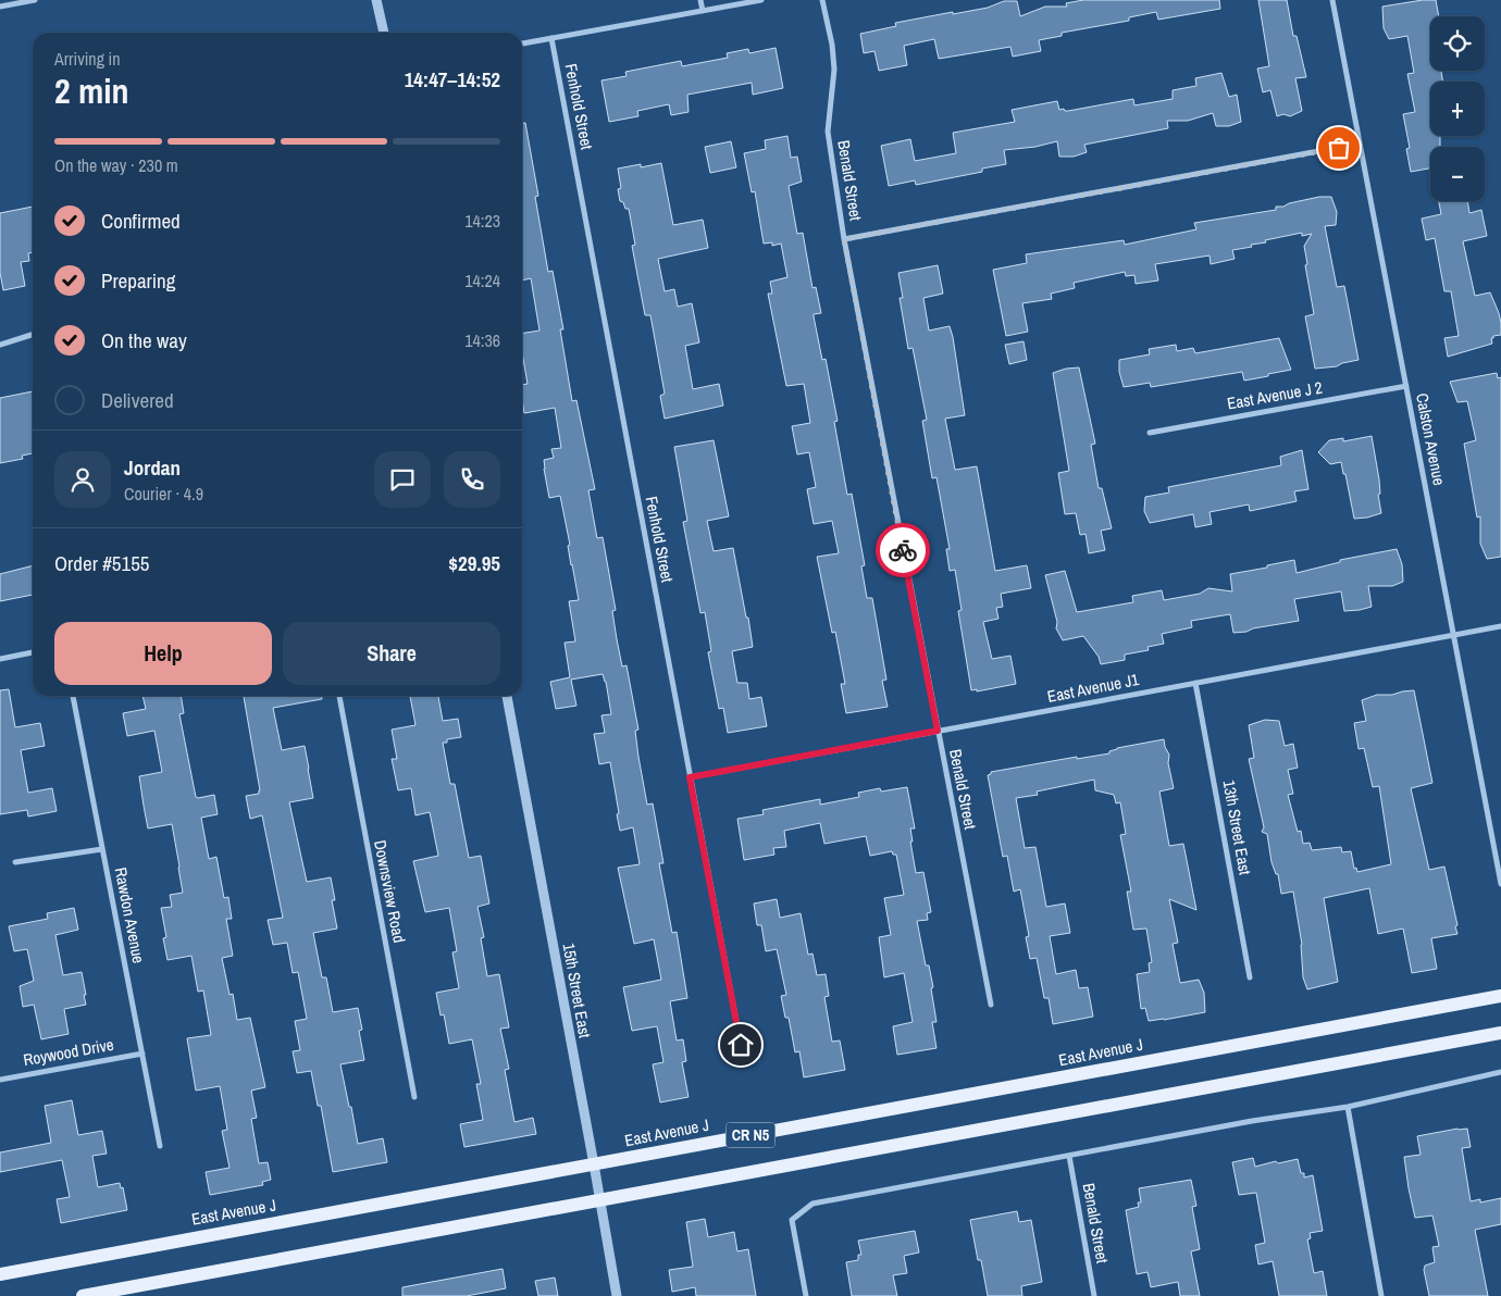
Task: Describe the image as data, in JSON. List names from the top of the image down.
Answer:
{
  "streets": {
    "main road": ["East Avenue J", "CR N5"],
    "street": [
      "Fenhold Street",
      "Benald Street",
      "East Avenue J 2",
      "Calston Avenue",
      "East Avenue J1",
      "13th Street East",
      "Downsview Road",
      "Rawdon Avenue",
      "15th Street East",
      "Roywood Drive"
    ]
  },
  "crossings": [
    ["Fenhold Street", "East Avenue J1"],
    ["Benald Street", "East Avenue J1"],
    ["East Avenue J 2", "Calston Avenue"],
    ["Calston Avenue", "East Avenue J1"],
    ["East Avenue J1", "13th Street East"],
    ["Rawdon Avenue", "Roywood Drive"],
    ["15th Street East", "East Avenue J"],
    ["15th Street East", "CR N5"]
  ],
  "page": {
    "map_buttons": ["+", "−"],
    "heading": ["2 min", "Arriving in", "14:47–14:52"],
    "panel": [
      "Jordan",
      "Courier · 4.9",
      "Order #5155",
      "$29.95"
    ],
    "bar": "On the way · 230 m",
    "list": [
      ["Confirmed", "14:23"],
      ["Preparing", "14:24"],
      ["On the way", "14:36"],
      "Delivered"
    ],
    "buttons": ["Help", "Share"]
  }
}
